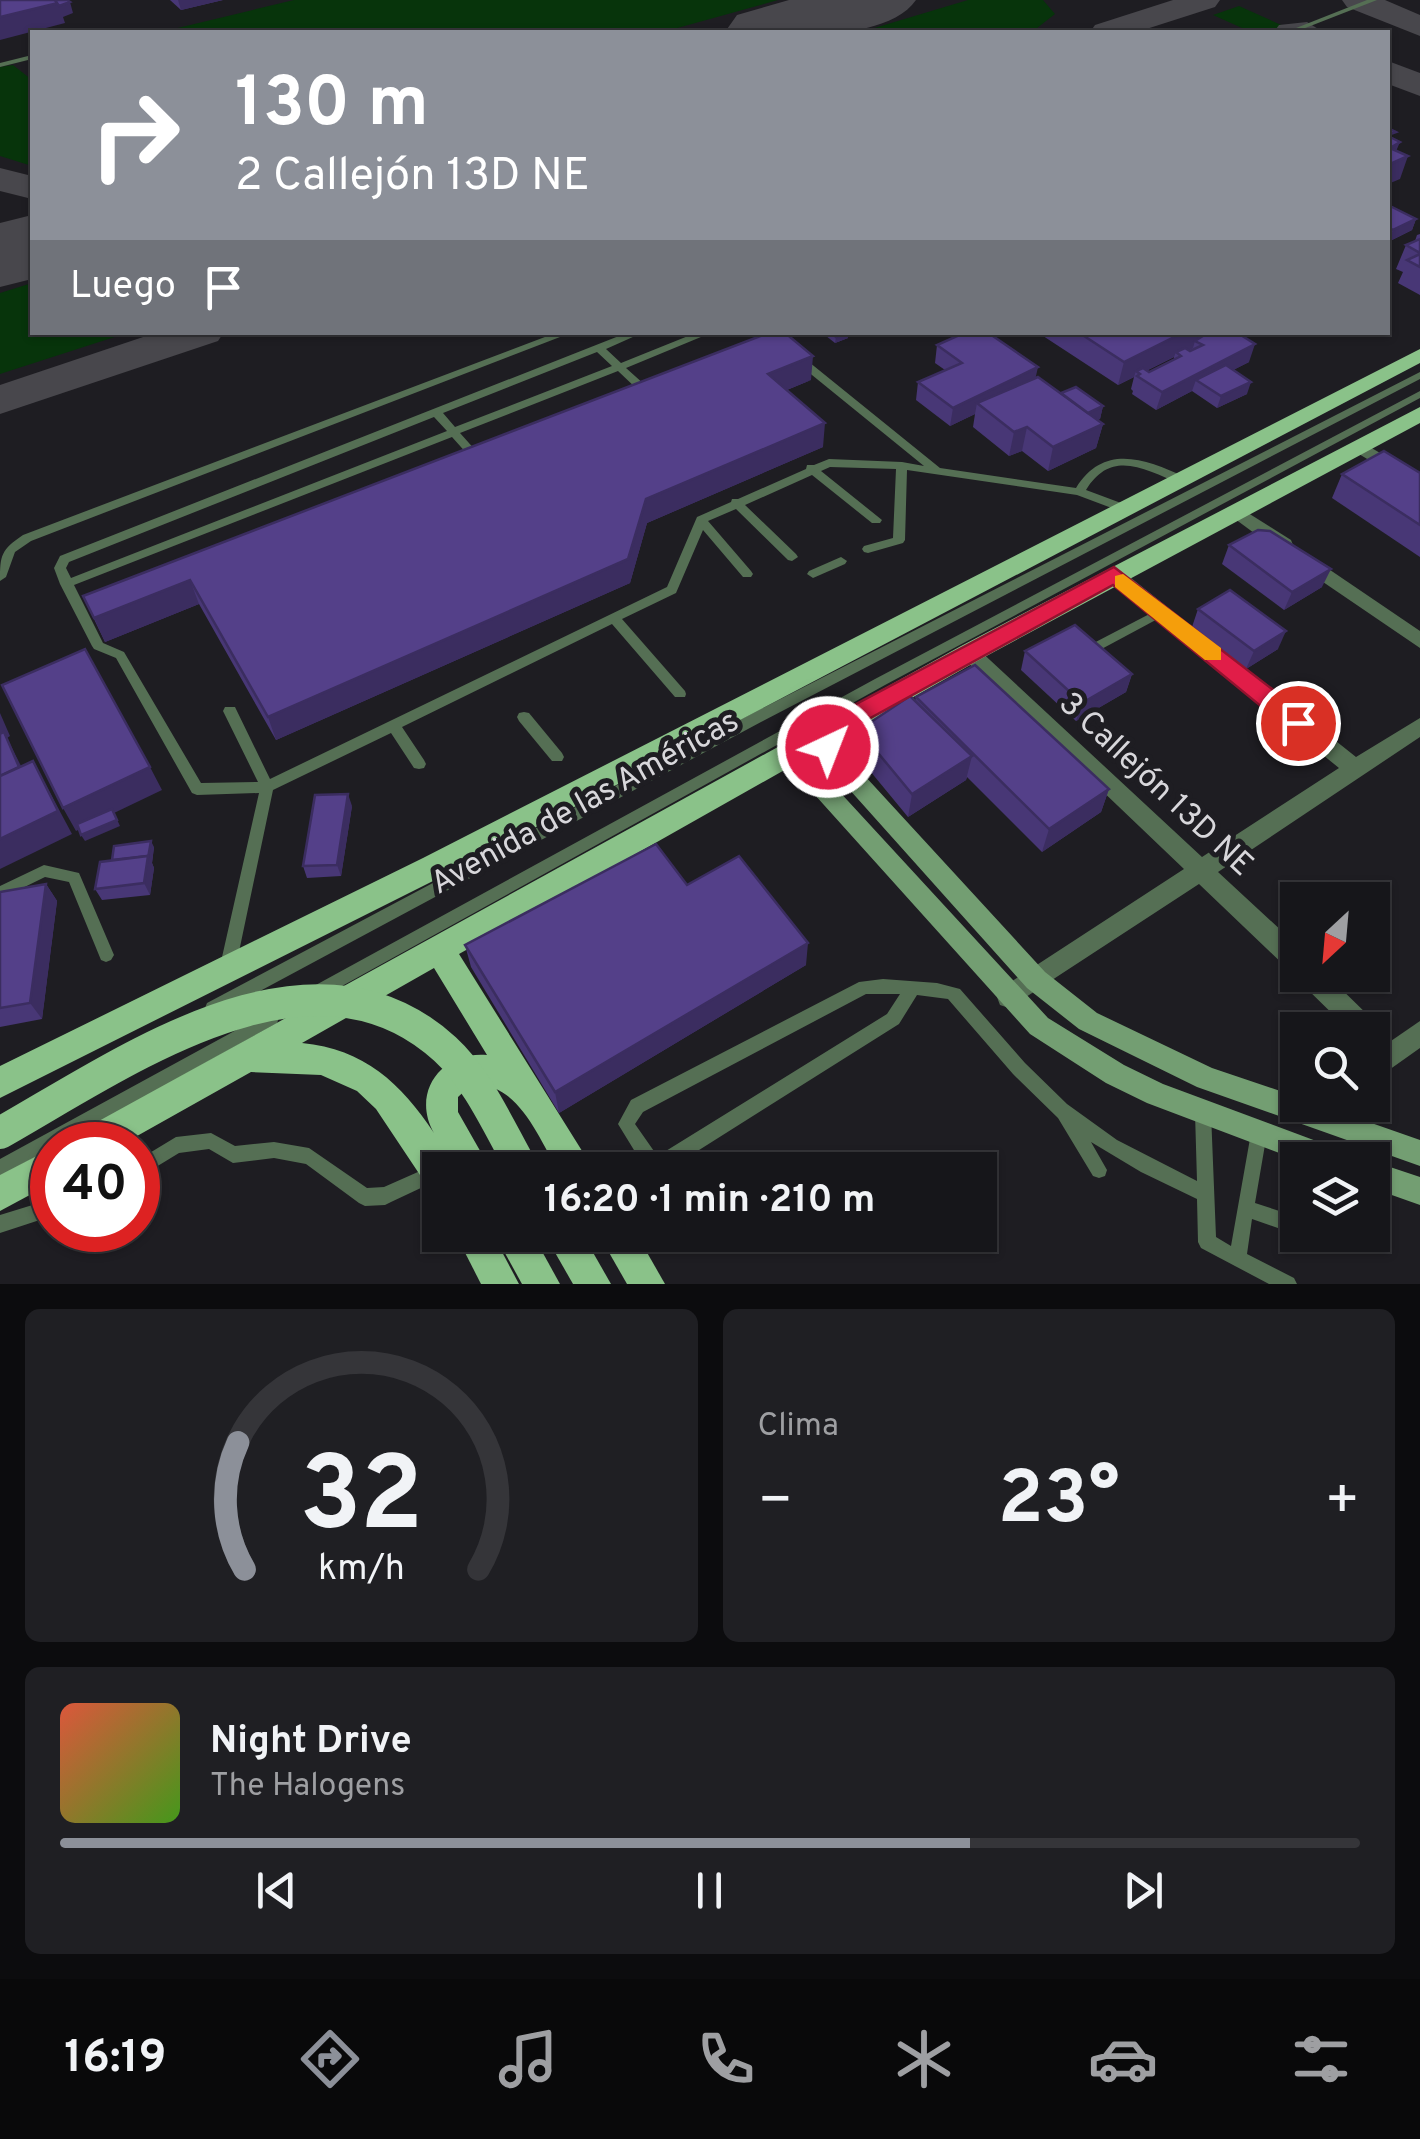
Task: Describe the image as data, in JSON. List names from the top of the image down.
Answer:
{
  "streets": {
    "main road": ["Avenida de las Américas"],
    "street": ["3 Callejón 13D NE"]
  },
  "crossings": [
    ["3 Callejón 13D NE", "Avenida de las Américas"]
  ],
  "north": "bottom left",
  "page": {
    "turn": ["130 m", "2 Callejón 13D NE"],
    "then": "Luego",
    "limit": "40",
    "trip": "16:20 · 1 min · 210 m",
    "tile": "Clima",
    "heat": ["−", "23°", "+"],
    "song": ["Night Drive", "The Halogens"],
    "tabs": "16:19",
    "gauge": ["32", "km/h"]
  }
}
